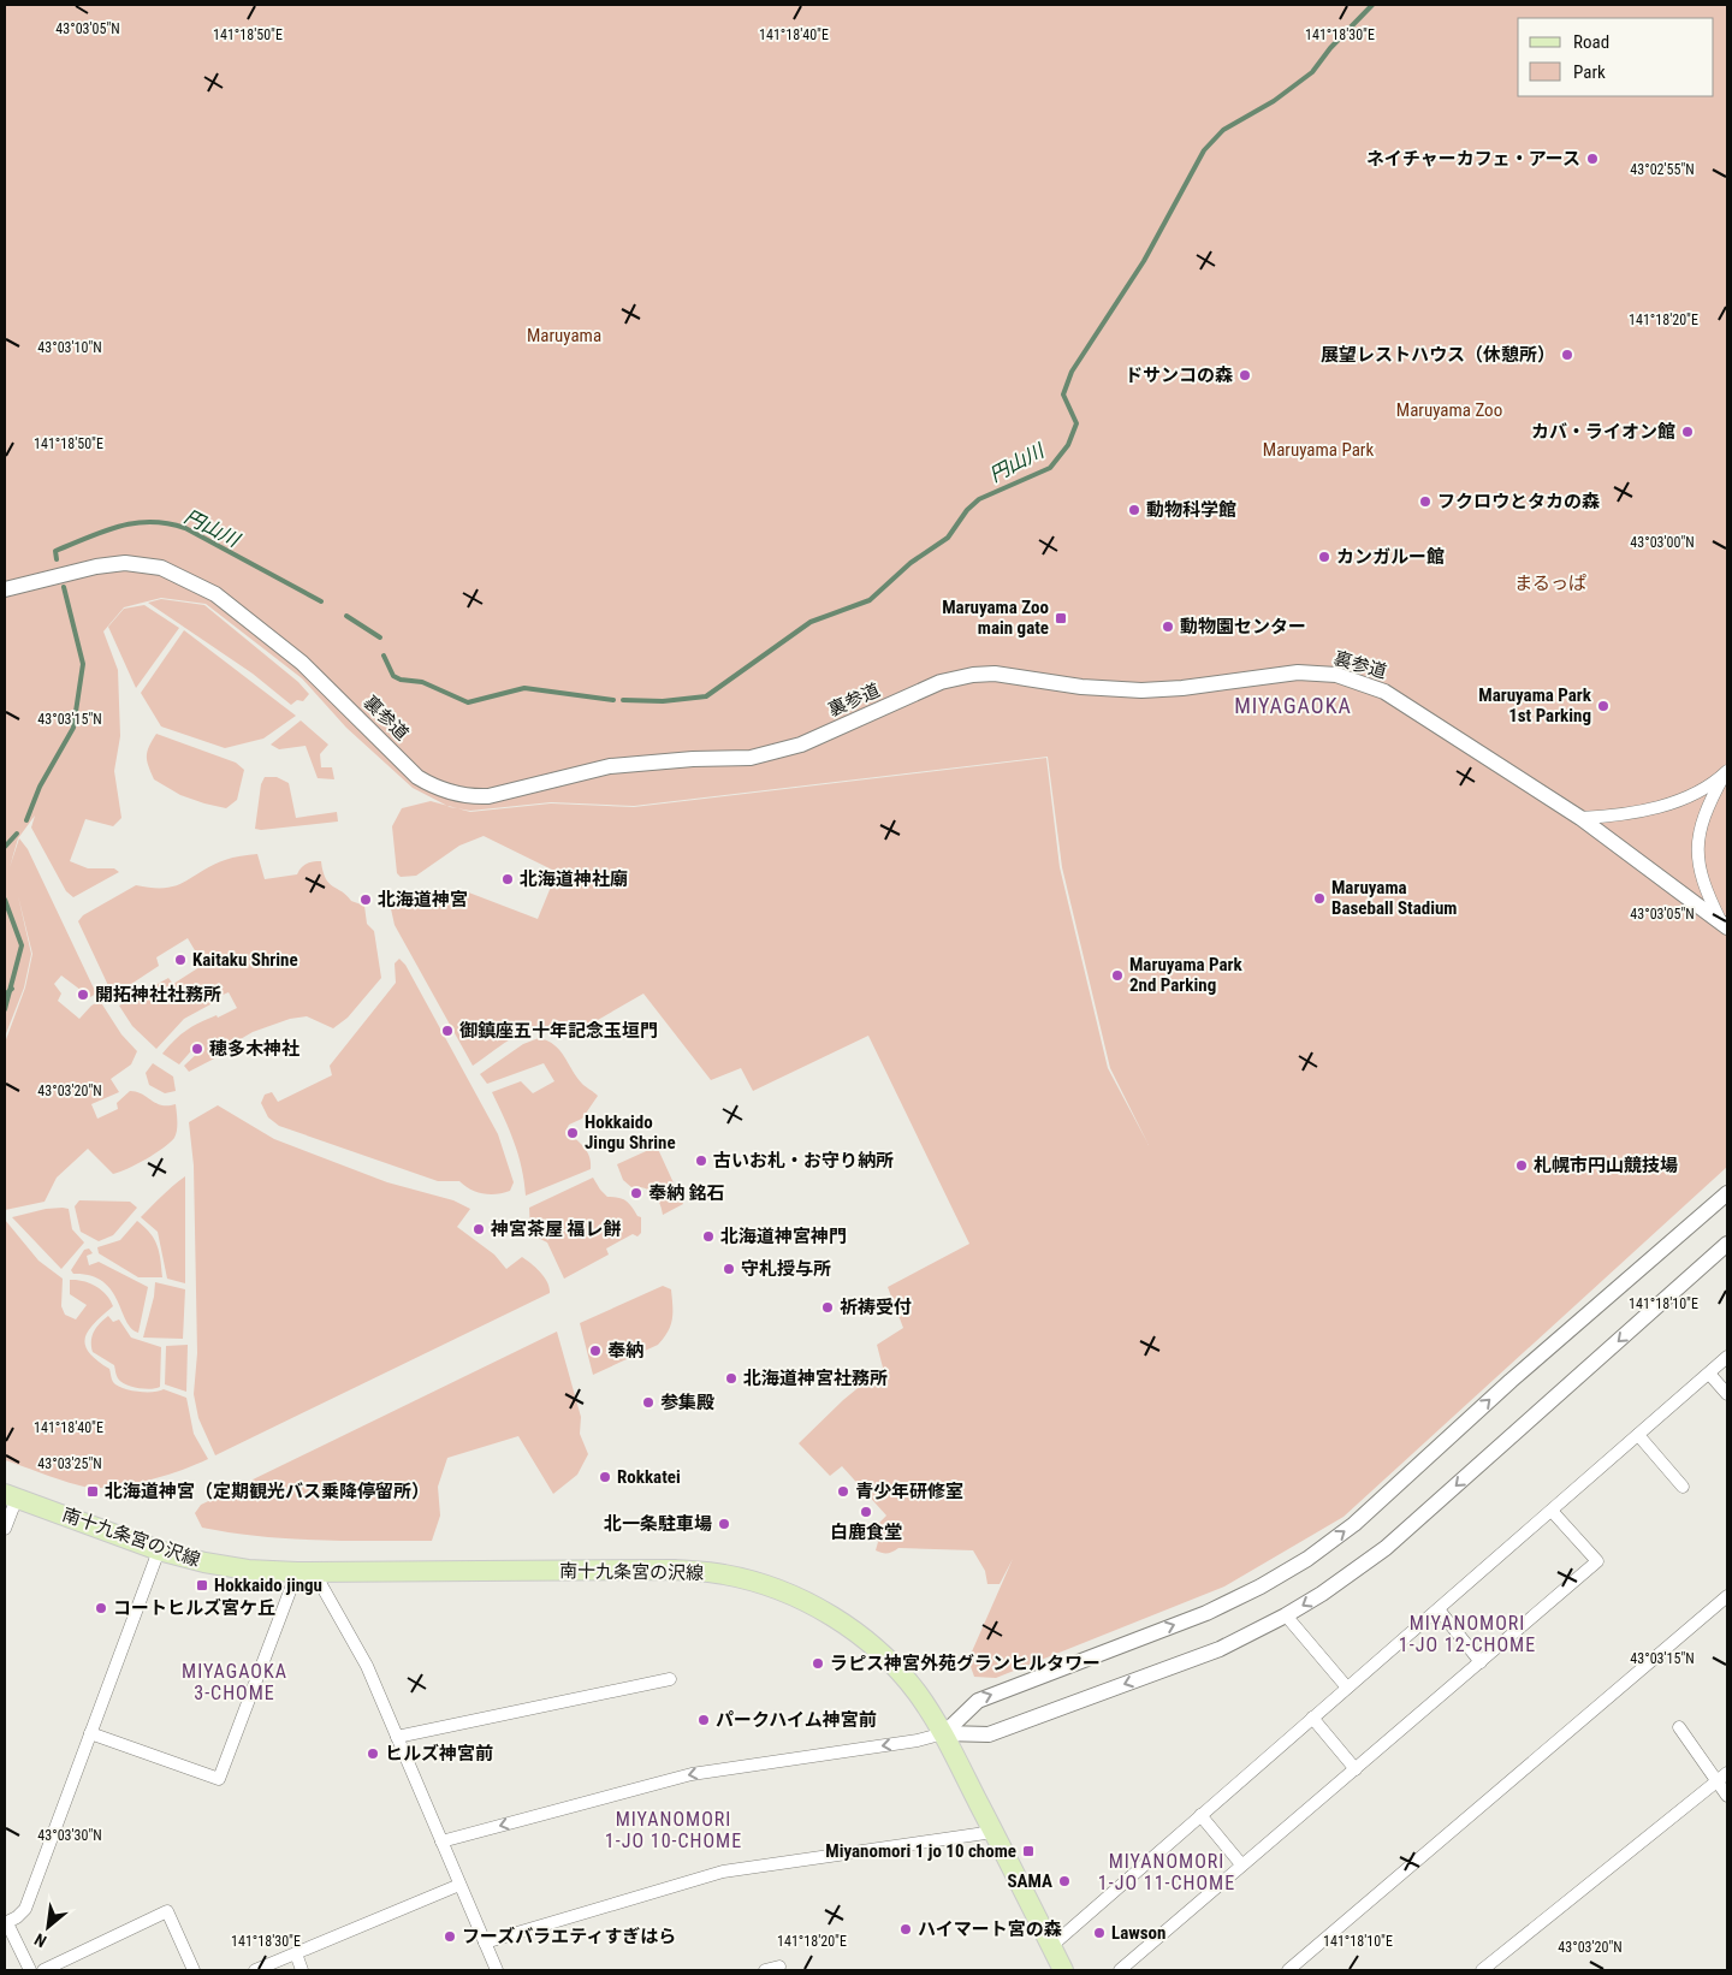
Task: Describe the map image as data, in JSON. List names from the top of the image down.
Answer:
{
  "streets": {
    "main road": ["南十九条宮の沢線"],
    "street": ["裏参道"]
  },
  "districts": [
    "MIYAGAOKA",
    "MIYANOMORI 1-JO 12-CHOME",
    "MIYAGAOKA 3-CHOME",
    "MIYANOMORI 1-JO 10-CHOME",
    "MIYANOMORI 1-JO 11-CHOME"
  ],
  "water": ["円山川"],
  "parks": [
    "Maruyama",
    "Maruyama Zoo",
    "Maruyama Park",
    "まるっぱ"
  ],
  "places": {
    "other": [
      "ネイチャーカフェ・アース",
      "展望レストハウス（休憩所）",
      "ドサンコの森",
      "カバ・ライオン館",
      "フクロウとタカの森",
      "動物科学館",
      "カンガルー館",
      "動物園センター",
      "Maruyama Park 1st Parking",
      "北海道神社廟",
      "Maruyama Baseball Stadium",
      "北海道神宮",
      "Kaitaku Shrine",
      "Maruyama Park 2nd Parking",
      "開拓神社社務所",
      "御鎮座五十年記念玉垣門",
      "穂多木神社",
      "Hokkaido Jingu Shrine",
      "古いお札・お守り納所",
      "札幌市円山競技場",
      "奉納 銘石",
      "神宮茶屋 福レ餅",
      "北海道神宮神門",
      "守札授与所",
      "祈祷受付",
      "奉納",
      "北海道神宮社務所",
      "参集殿",
      "Rokkatei",
      "青少年研修室",
      "白鹿食堂",
      "北一条駐車場",
      "コートヒルズ宮ケ丘",
      "ラピス神宮外苑グランヒルタワー",
      "パークハイム神宮前",
      "ヒルズ神宮前",
      "SAMA",
      "ハイマート宮の森",
      "Lawson",
      "フーズバラエティすぎはら"
    ],
    "transit": [
      "Maruyama Zoo main gate",
      "北海道神宮（定期観光バス乗降停留所）",
      "Hokkaido jingu",
      "Miyanomori 1 jo 10 chome"
    ]
  },
  "legend": ["Road", "Park"],
  "north": "bottom left",
  "coordinates": [
    "43°03'05\"N",
    "141°18'50\"E",
    "141°18'40\"E",
    "141°18'30\"E",
    "43°02'55\"N",
    "141°18'20\"E",
    "43°03'10\"N",
    "43°03'00\"N",
    "43°03'15\"N",
    "43°03'20\"N",
    "141°18'10\"E",
    "43°03'25\"N",
    "43°03'30\"N"
  ]
}
